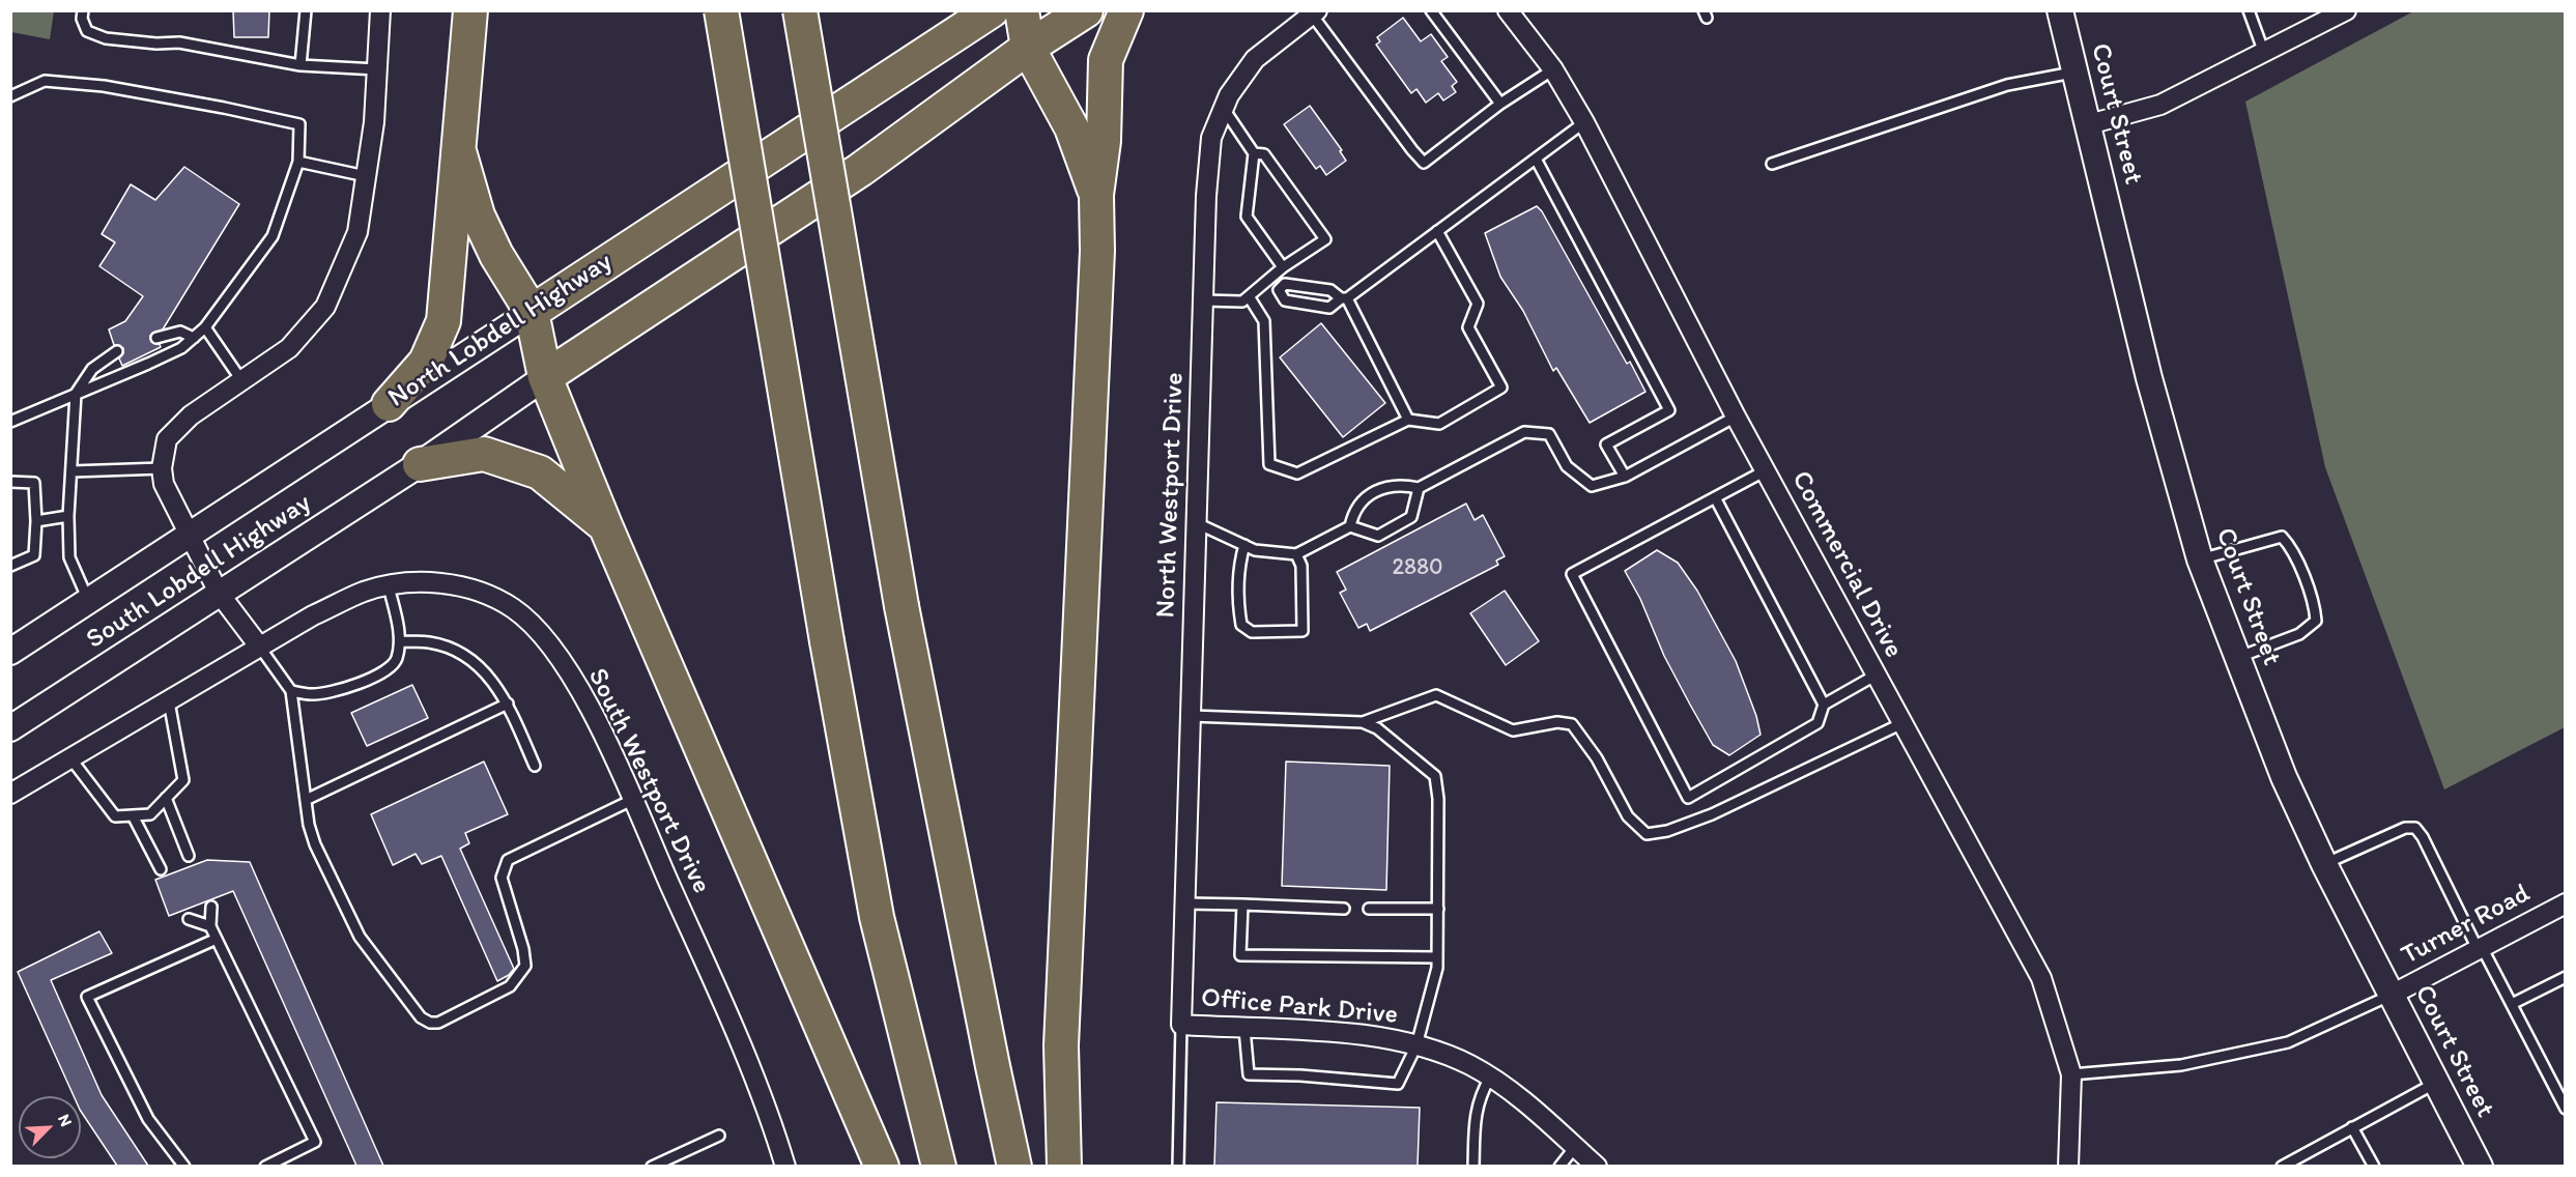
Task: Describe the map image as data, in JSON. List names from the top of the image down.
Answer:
{
  "streets": {
    "highway": ["North Lobdell Highway"],
    "street": [
      "Court Street",
      "North Westport Drive",
      "Commercial Drive",
      "South Lobdell Highway",
      "South Westport Drive",
      "Turner Road",
      "Office Park Drive"
    ]
  },
  "crossings": [
    ["Court Street", "Turner Road"],
    ["North Westport Drive", "Office Park Drive"]
  ],
  "house_numbers": ["2880"],
  "north": "top right"
}
